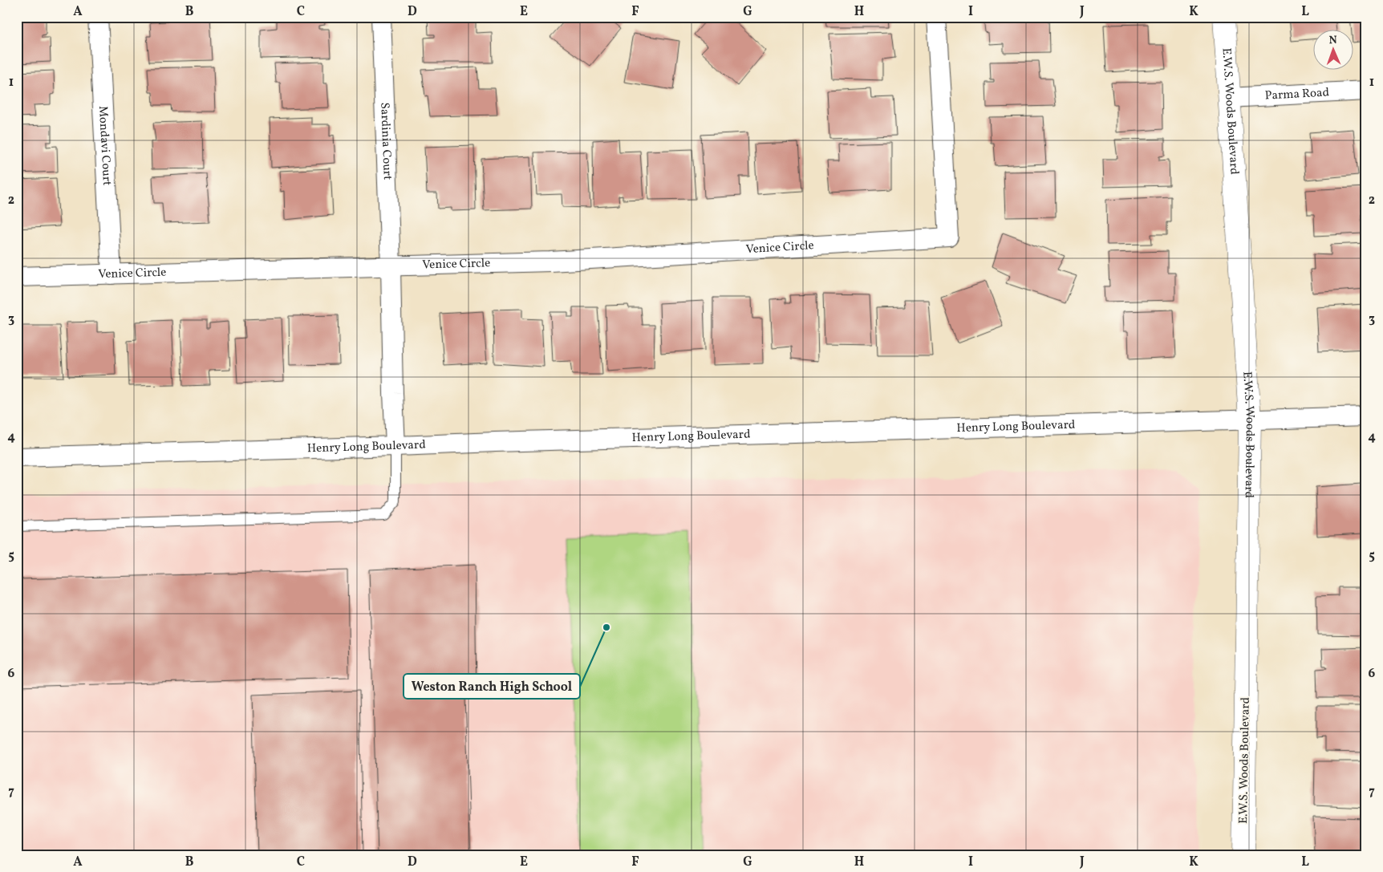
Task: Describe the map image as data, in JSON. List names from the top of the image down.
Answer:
{
  "streets": {
    "street": [
      "Parma Road",
      "E.W.S. Woods Boulevard",
      "Sardinia Court",
      "Mondavi Court",
      "Venice Circle",
      "Henry Long Boulevard"
    ]
  },
  "crossings": [
    ["Parma Road", "E.W.S. Woods Boulevard"],
    ["E.W.S. Woods Boulevard", "Henry Long Boulevard"],
    ["Sardinia Court", "Venice Circle"],
    ["Mondavi Court", "Venice Circle"]
  ],
  "places": ["Weston Ranch High School"],
  "north": "top",
  "grid": {
    "columns": [
      "A",
      "B",
      "C",
      "D",
      "E",
      "F",
      "G",
      "H",
      "I",
      "J",
      "K",
      "L"
    ],
    "rows": [
      "1",
      "2",
      "3",
      "4",
      "5",
      "6",
      "7"
    ]
  }
}
